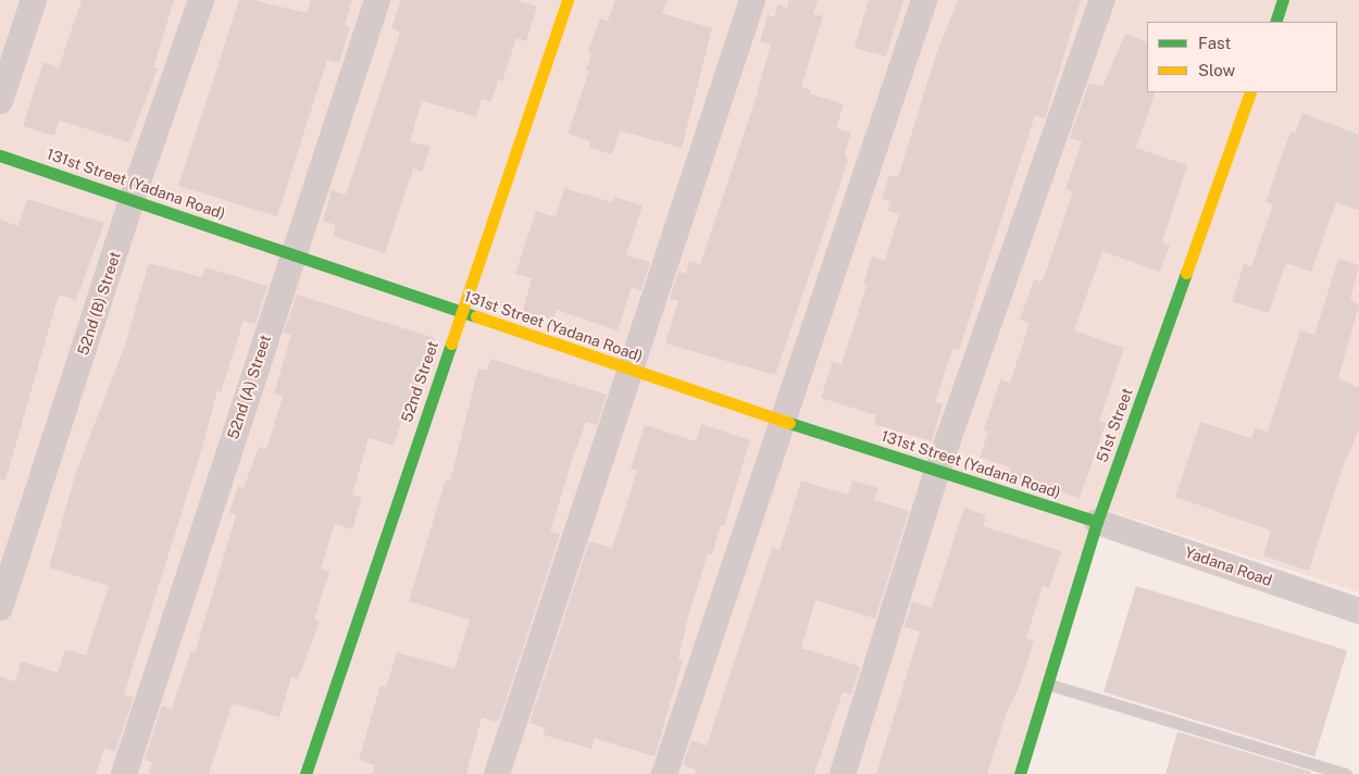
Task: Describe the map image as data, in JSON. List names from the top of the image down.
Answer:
{
  "streets": {
    "street": [
      "131st Street (Yadana Road)",
      "52nd (B) Street",
      "52nd Street",
      "52nd (A) Street",
      "51st Street",
      "Yadana Road"
    ]
  },
  "crossings": [
    ["131st Street (Yadana Road)", "52nd (B) Street"],
    ["131st Street (Yadana Road)", "52nd Street"],
    ["131st Street (Yadana Road)", "52nd (A) Street"],
    ["131st Street (Yadana Road)", "51st Street"],
    ["131st Street (Yadana Road)", "Yadana Road"],
    ["51st Street", "Yadana Road"]
  ],
  "legend": ["Fast", "Slow"]
}
